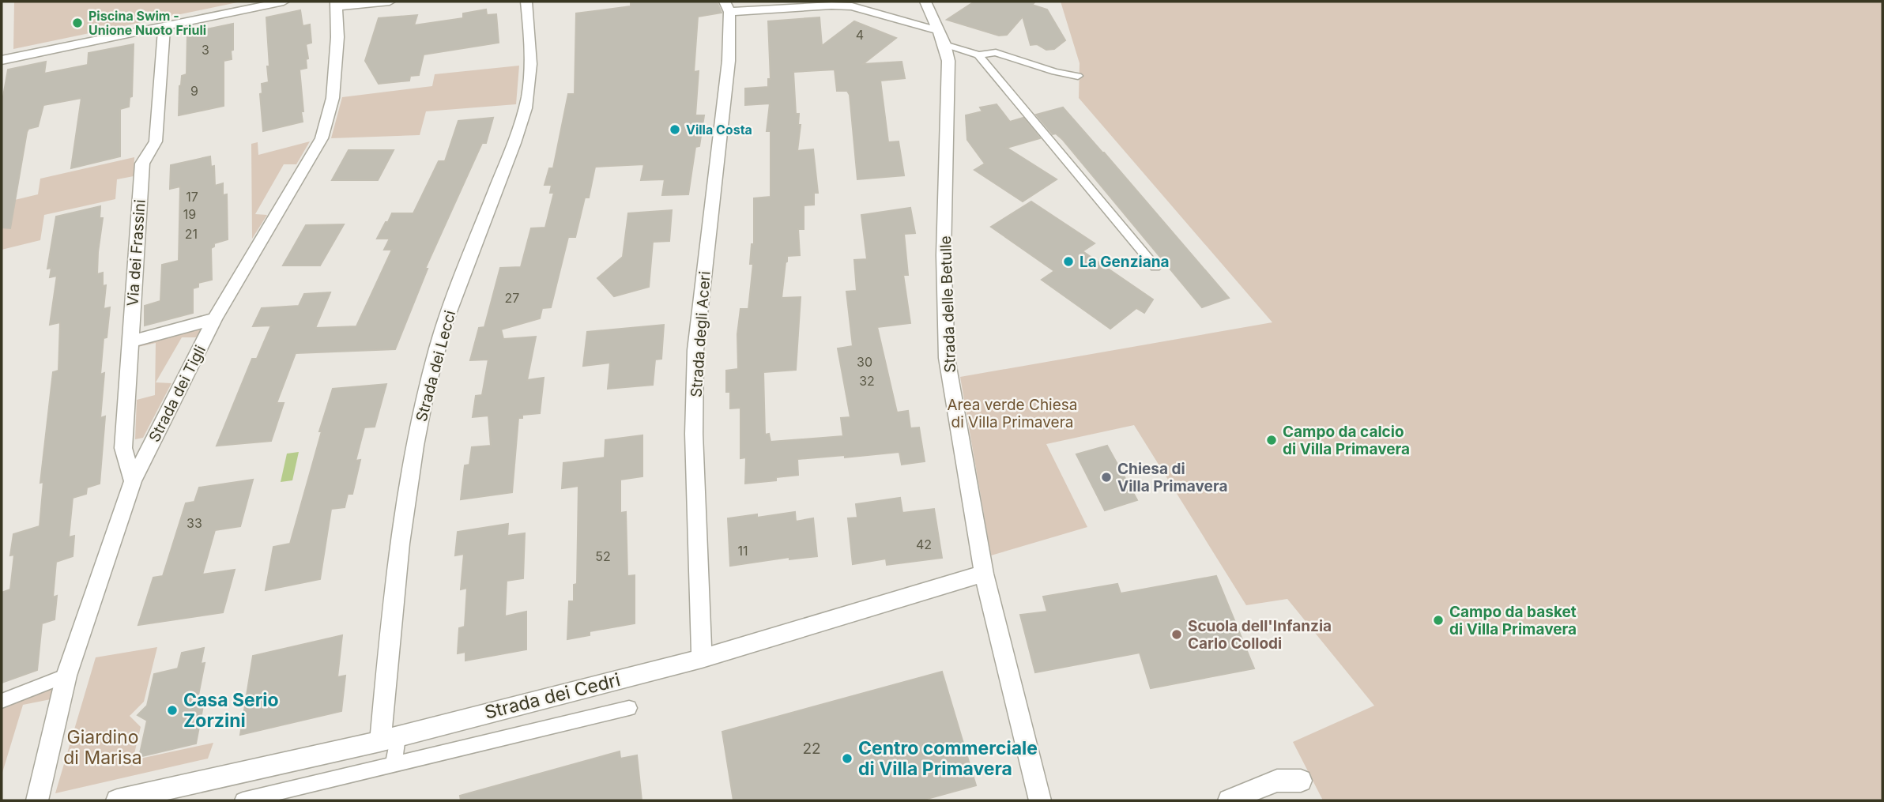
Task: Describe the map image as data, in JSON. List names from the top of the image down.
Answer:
{
  "streets": {
    "street": [
      "Via dei Frassini",
      "Strada delle Betulle",
      "Strada degli Aceri",
      "Strada dei Lecci",
      "Strada dei Tigli",
      "Strada dei Cedri"
    ]
  },
  "crossings": [
    ["Via dei Frassini", "Strada dei Tigli"],
    ["Strada delle Betulle", "Strada degli Aceri"],
    ["Strada delle Betulle", "Strada dei Cedri"],
    ["Strada degli Aceri", "Strada dei Cedri"],
    ["Strada dei Lecci", "Strada dei Cedri"]
  ],
  "parks": ["Area verde Chiesa di Villa Primavera", "Giardino di Marisa"],
  "places": [
    "Piscina Swim - Unione Nuoto Friuli",
    "Villa Costa",
    "La Genziana",
    "Campo da calcio di Villa Primavera",
    "Chiesa di Villa Primavera",
    "Campo da basket di Villa Primavera",
    "Scuola dell'Infanzia Carlo Collodi",
    "Casa Serio Zorzini",
    "Centro commerciale di Villa Primavera"
  ],
  "house_numbers": [
    "4",
    "3",
    "9",
    "17",
    "19",
    "21",
    "27",
    "30",
    "32",
    "33",
    "42",
    "11",
    "52",
    "22"
  ]
}
